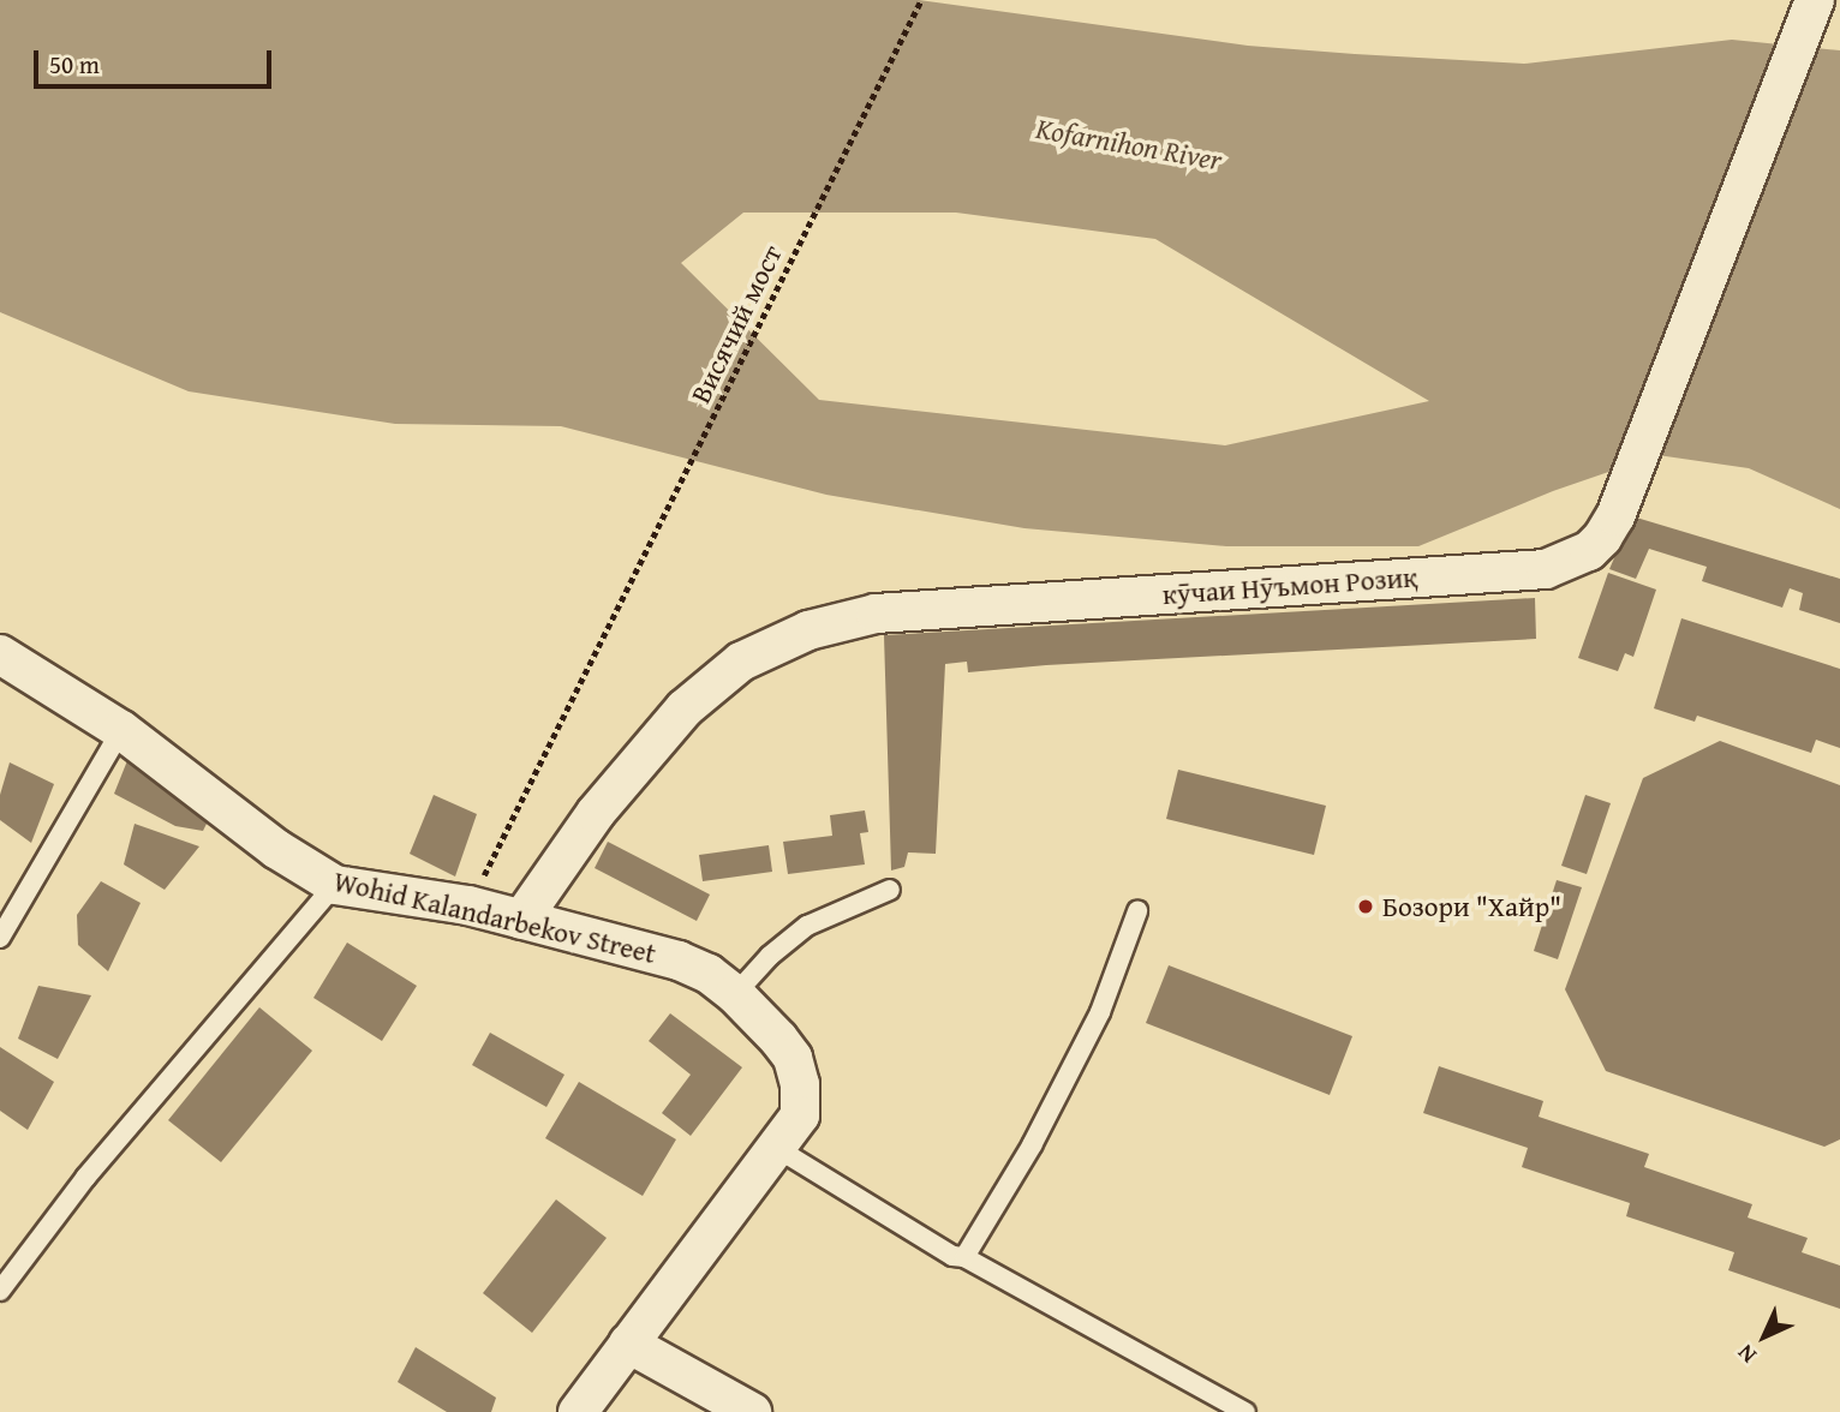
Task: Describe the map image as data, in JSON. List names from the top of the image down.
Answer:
{
  "streets": {
    "street": ["кӯчаи Нӯъмон Розиқ", "Wohid Kalandarbekov Street"],
    "path": ["Висячий мост"]
  },
  "crossings": [
    ["Висячий мост", "Wohid Kalandarbekov Street"],
    ["кӯчаи Нӯъмон Розиқ", "Wohid Kalandarbekov Street"]
  ],
  "water": ["Kofarnihon River"],
  "places": ["Бозори \"Хайр\""],
  "scale_bar": "50 m",
  "north": "bottom left"
}
